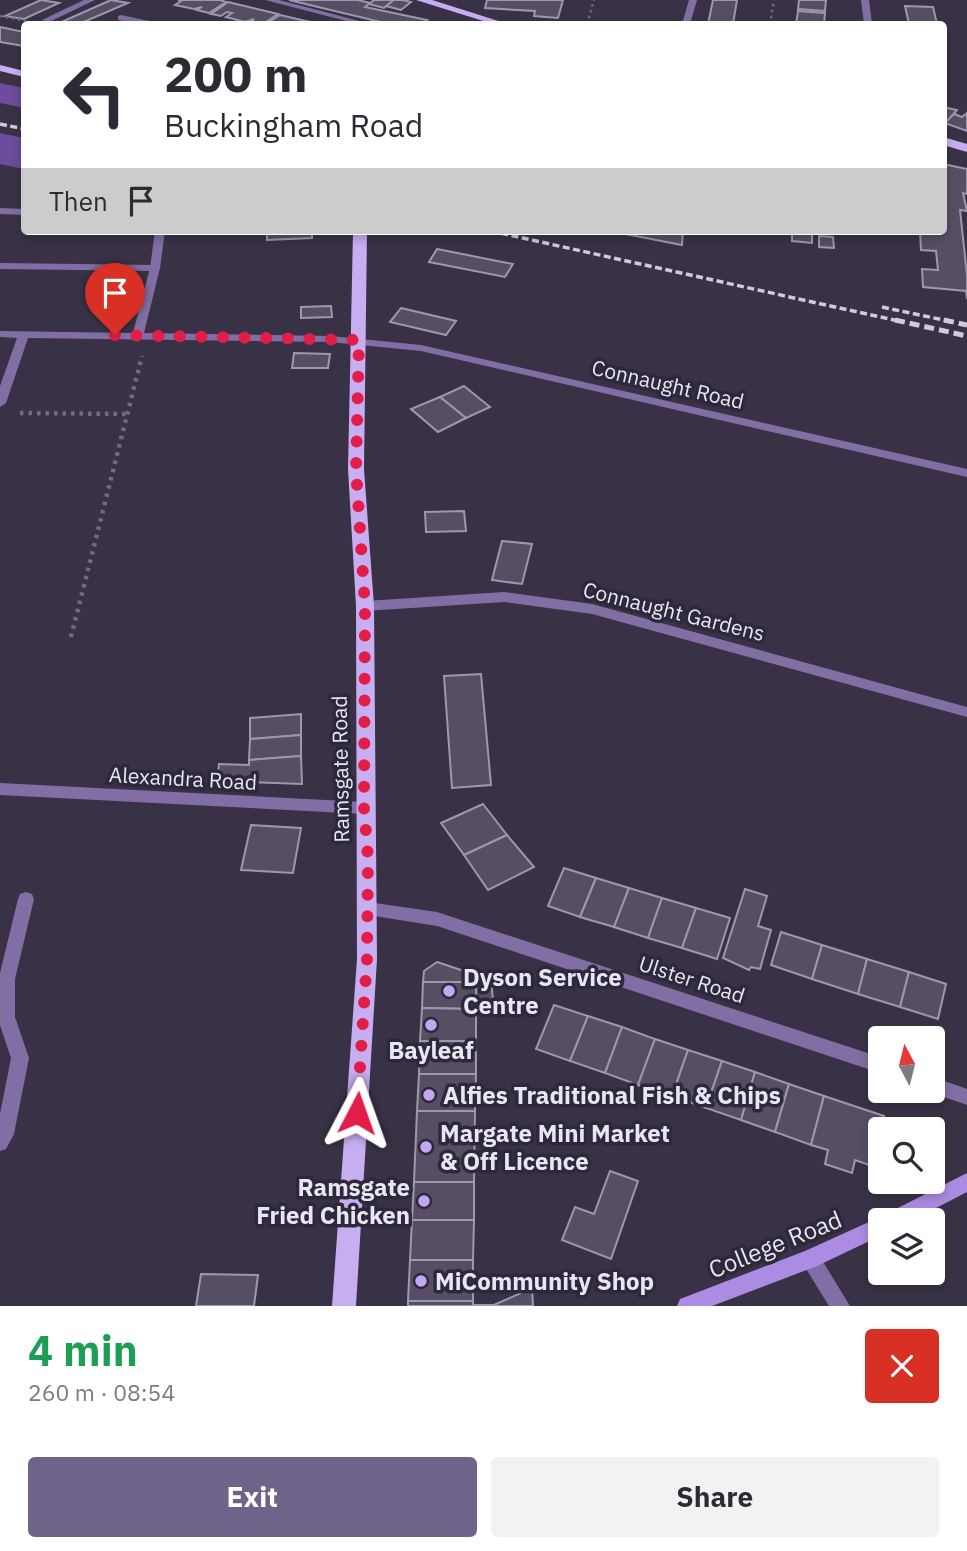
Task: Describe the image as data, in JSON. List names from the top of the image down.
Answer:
{
  "streets": {
    "main road": ["Ramsgate Road", "College Road"],
    "street": [
      "Connaught Road",
      "Connaught Gardens",
      "Alexandra Road",
      "Ulster Road"
    ]
  },
  "crossings": [
    ["Connaught Road", "Ramsgate Road"],
    ["Connaught Gardens", "Ramsgate Road"],
    ["Ramsgate Road", "Alexandra Road"],
    ["Ramsgate Road", "Ulster Road"]
  ],
  "places": [
    "Dyson Service Centre",
    "Bayleaf",
    "Alfies Traditional Fish & Chips",
    "Margate Mini Market & Off Licence",
    "Ramsgate Fried Chicken",
    "MiCommunity Shop"
  ],
  "north": "top",
  "page": {
    "turn": ["200 m", "Buckingham Road"],
    "then": "Then",
    "heading": ["4 min", "260 m · 08:54"],
    "buttons": ["Exit", "Share"]
  }
}
